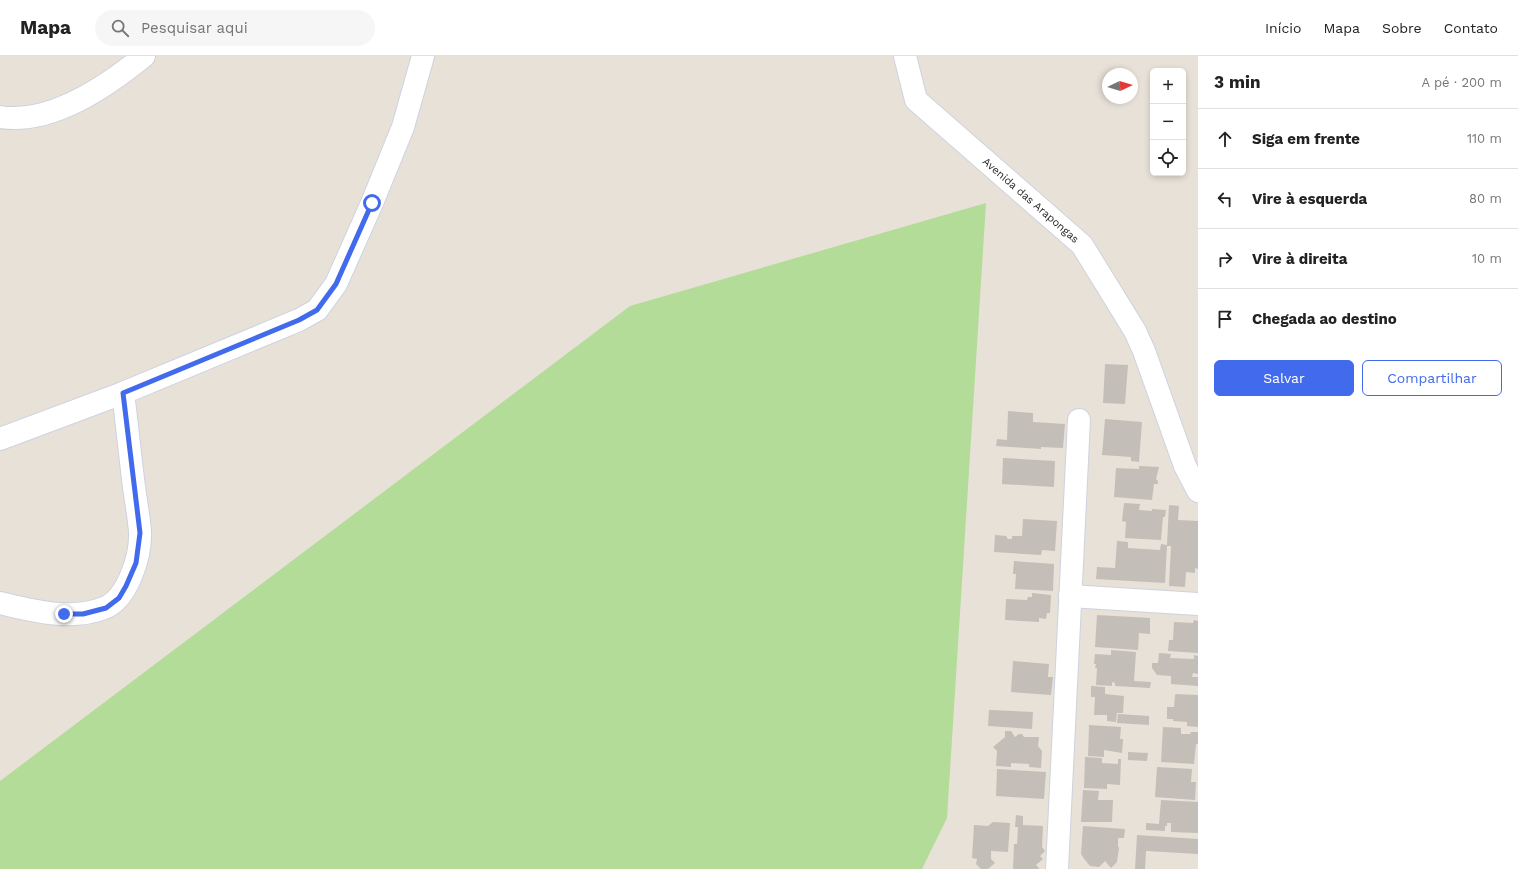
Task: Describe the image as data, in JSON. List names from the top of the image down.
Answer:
{
  "streets": {
    "street": ["Avenida das Arapongas"]
  },
  "north": "right",
  "page": {
    "header": "Mapa",
    "search": "Pesquisar aqui",
    "nav": [
      "Início",
      "Mapa",
      "Sobre",
      "Contato"
    ],
    "heading": ["3 min", "A pé · 200 m"],
    "map_buttons": ["+", "−"],
    "list": [
      ["Siga em frente", "110 m"],
      ["Vire à esquerda", "80 m"],
      ["Vire à direita", "10 m"],
      "Chegada ao destino"
    ],
    "buttons": ["Salvar", "Compartilhar"]
  }
}
